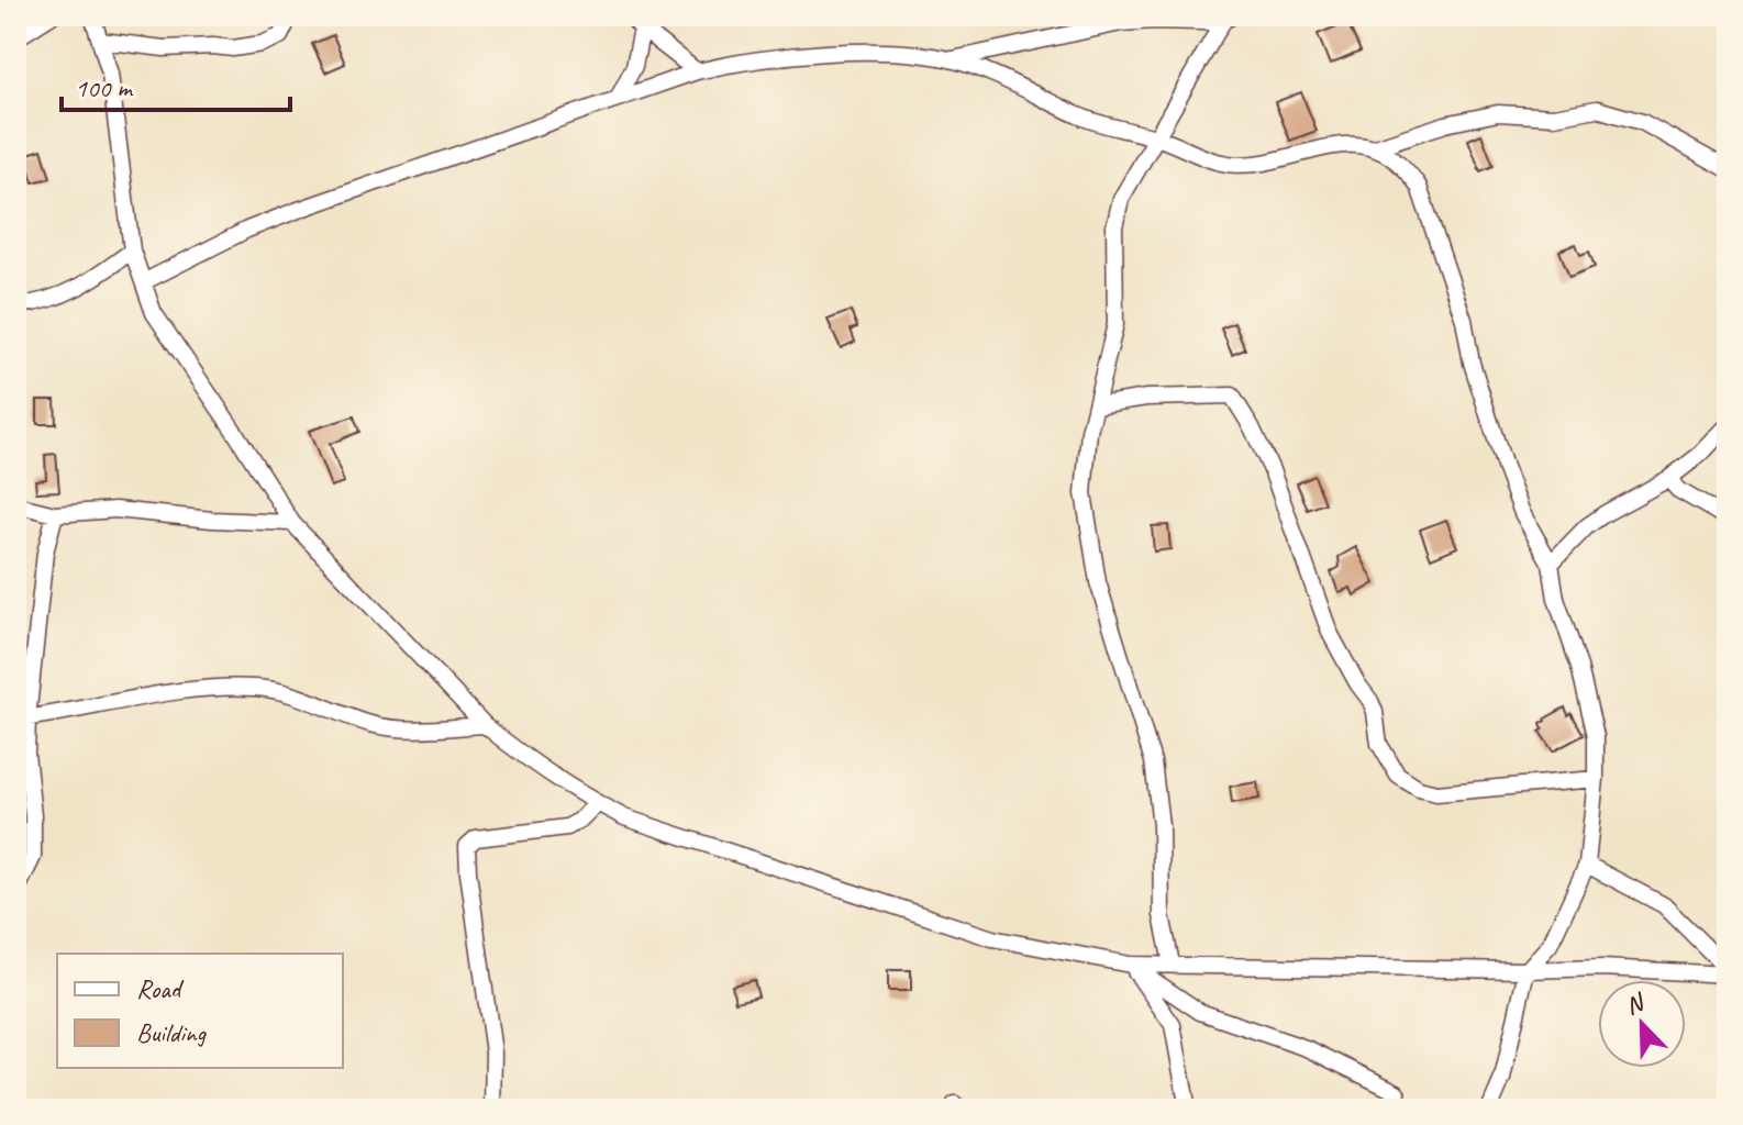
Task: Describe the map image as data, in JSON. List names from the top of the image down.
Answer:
{
  "legend": ["Road", "Building"],
  "scale_bar": "100 m",
  "north": "top left"
}
